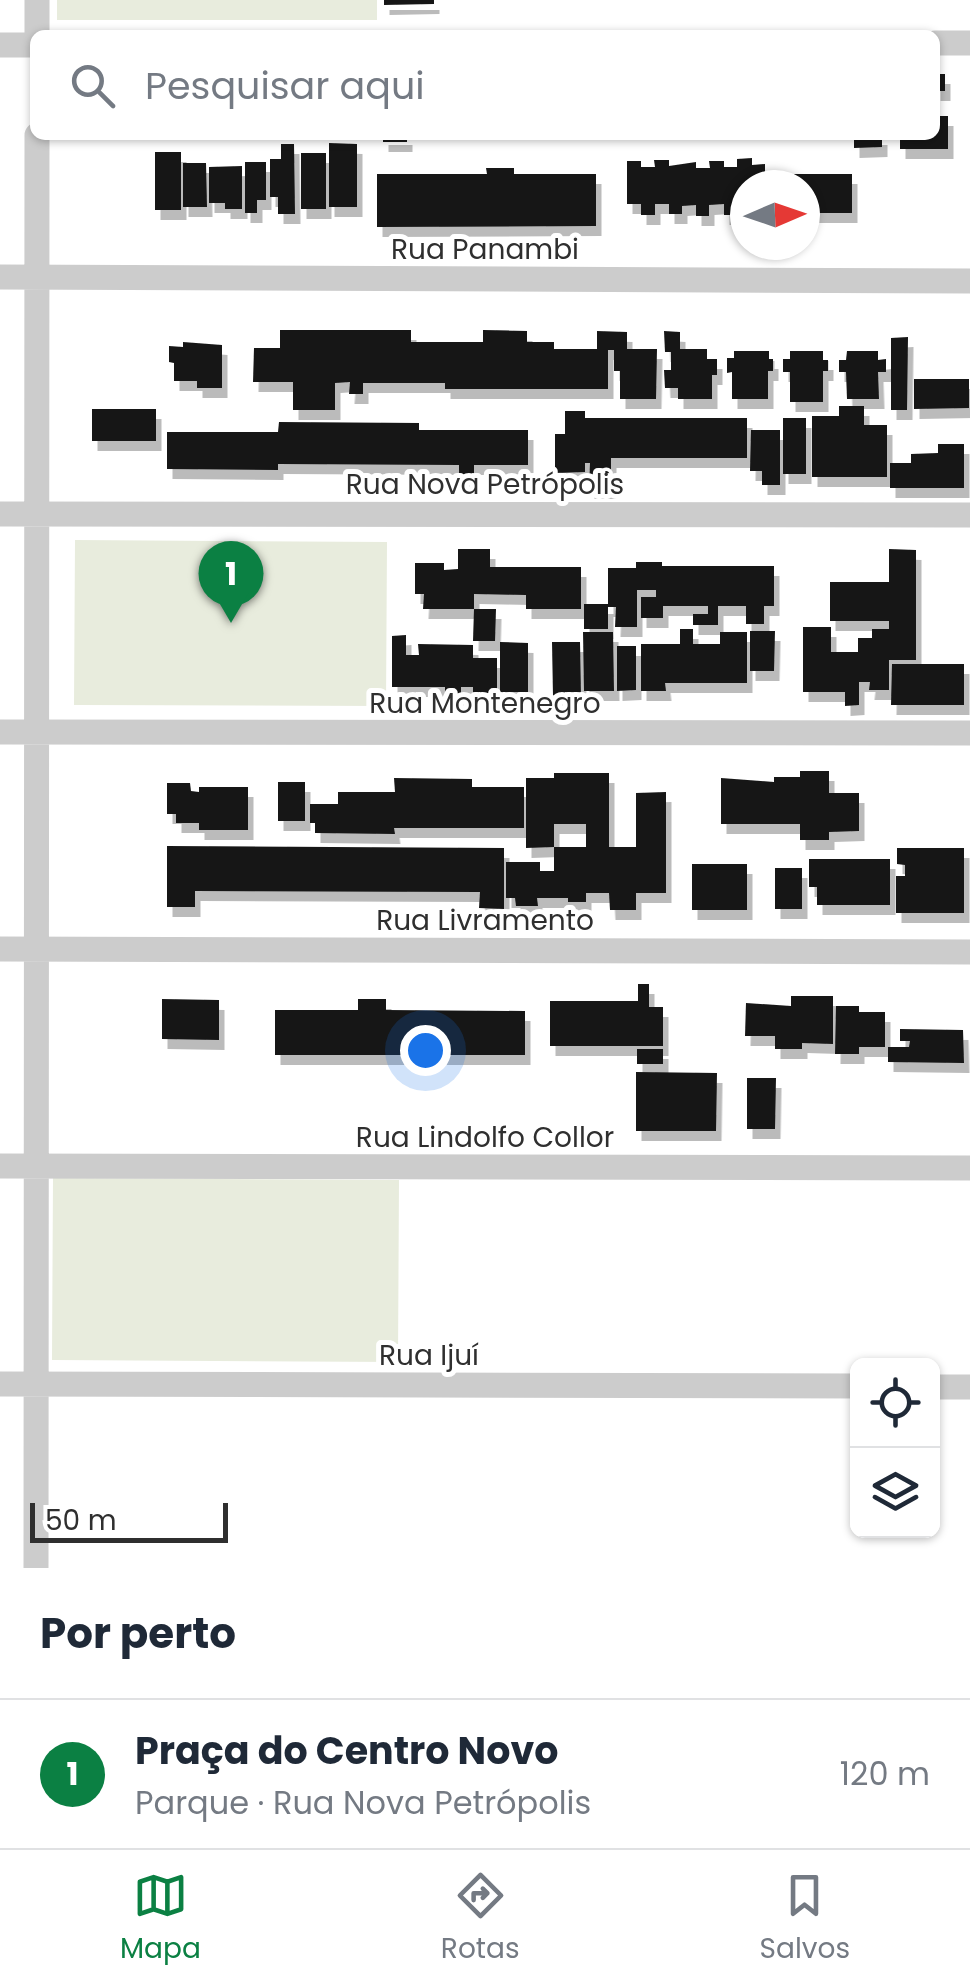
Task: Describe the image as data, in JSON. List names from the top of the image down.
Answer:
{
  "streets": {
    "street": [
      "Rua Panambi",
      "Rua Nova Petrópolis",
      "Rua Montenegro",
      "Rua Livramento",
      "Rua Lindolfo Collor",
      "Rua Ijuí"
    ]
  },
  "scale_bar": "50 m",
  "north": "right",
  "page": {
    "search": "Pesquisar aqui",
    "pins": "1",
    "scale": "50 m",
    "heading": "Por perto",
    "list": [
      {
        "mark": "1",
        "name": "Praça do Centro Novo",
        "note": "Parque · Rua Nova Petrópolis",
        "value": "120 m"
      }
    ],
    "nav": ["Mapa", "Rotas", "Salvos"]
  }
}
